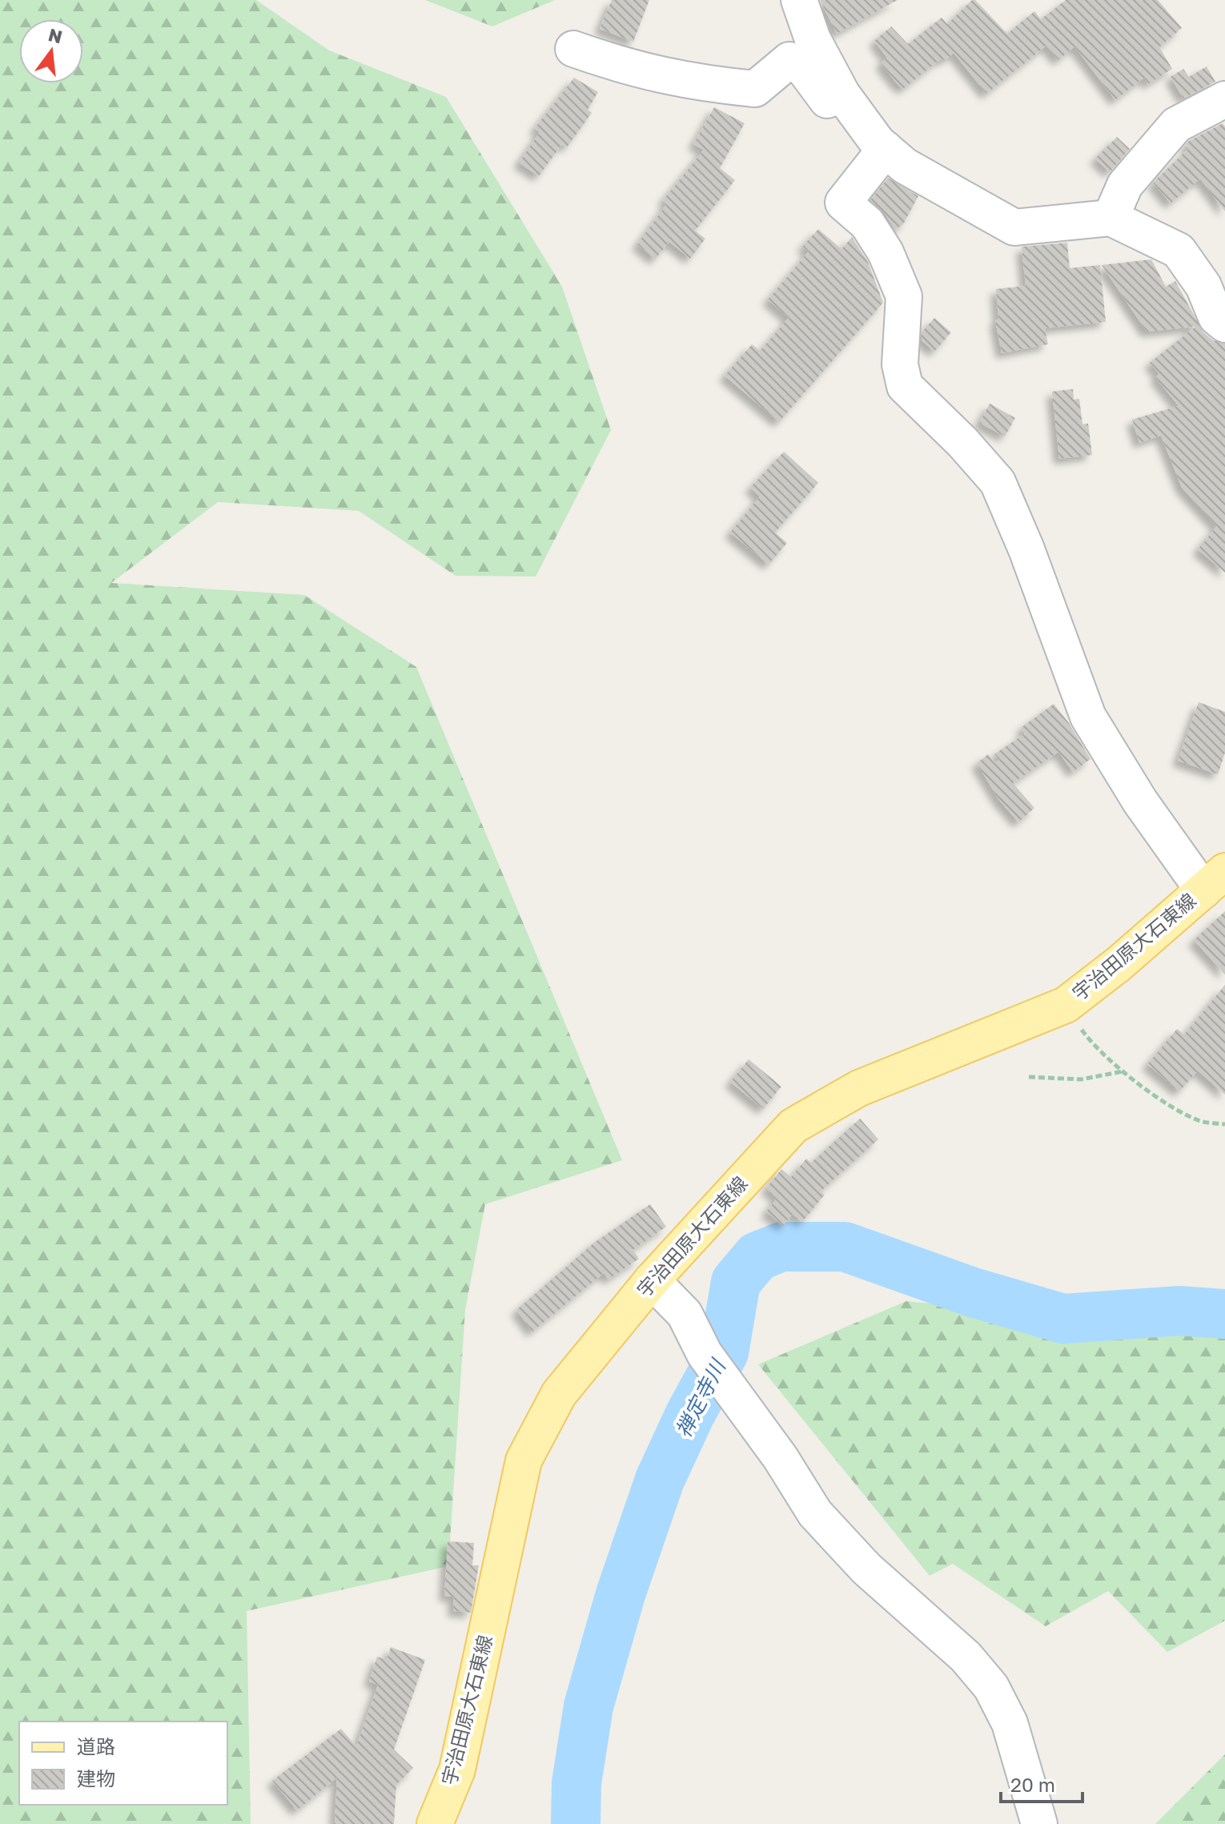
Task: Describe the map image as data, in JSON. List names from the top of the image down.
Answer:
{
  "streets": {
    "main road": ["宇治田原大石東線"]
  },
  "water": ["禅定寺川"],
  "legend": ["道路", "建物"],
  "scale_bar": "20 m",
  "north": "top"
}
